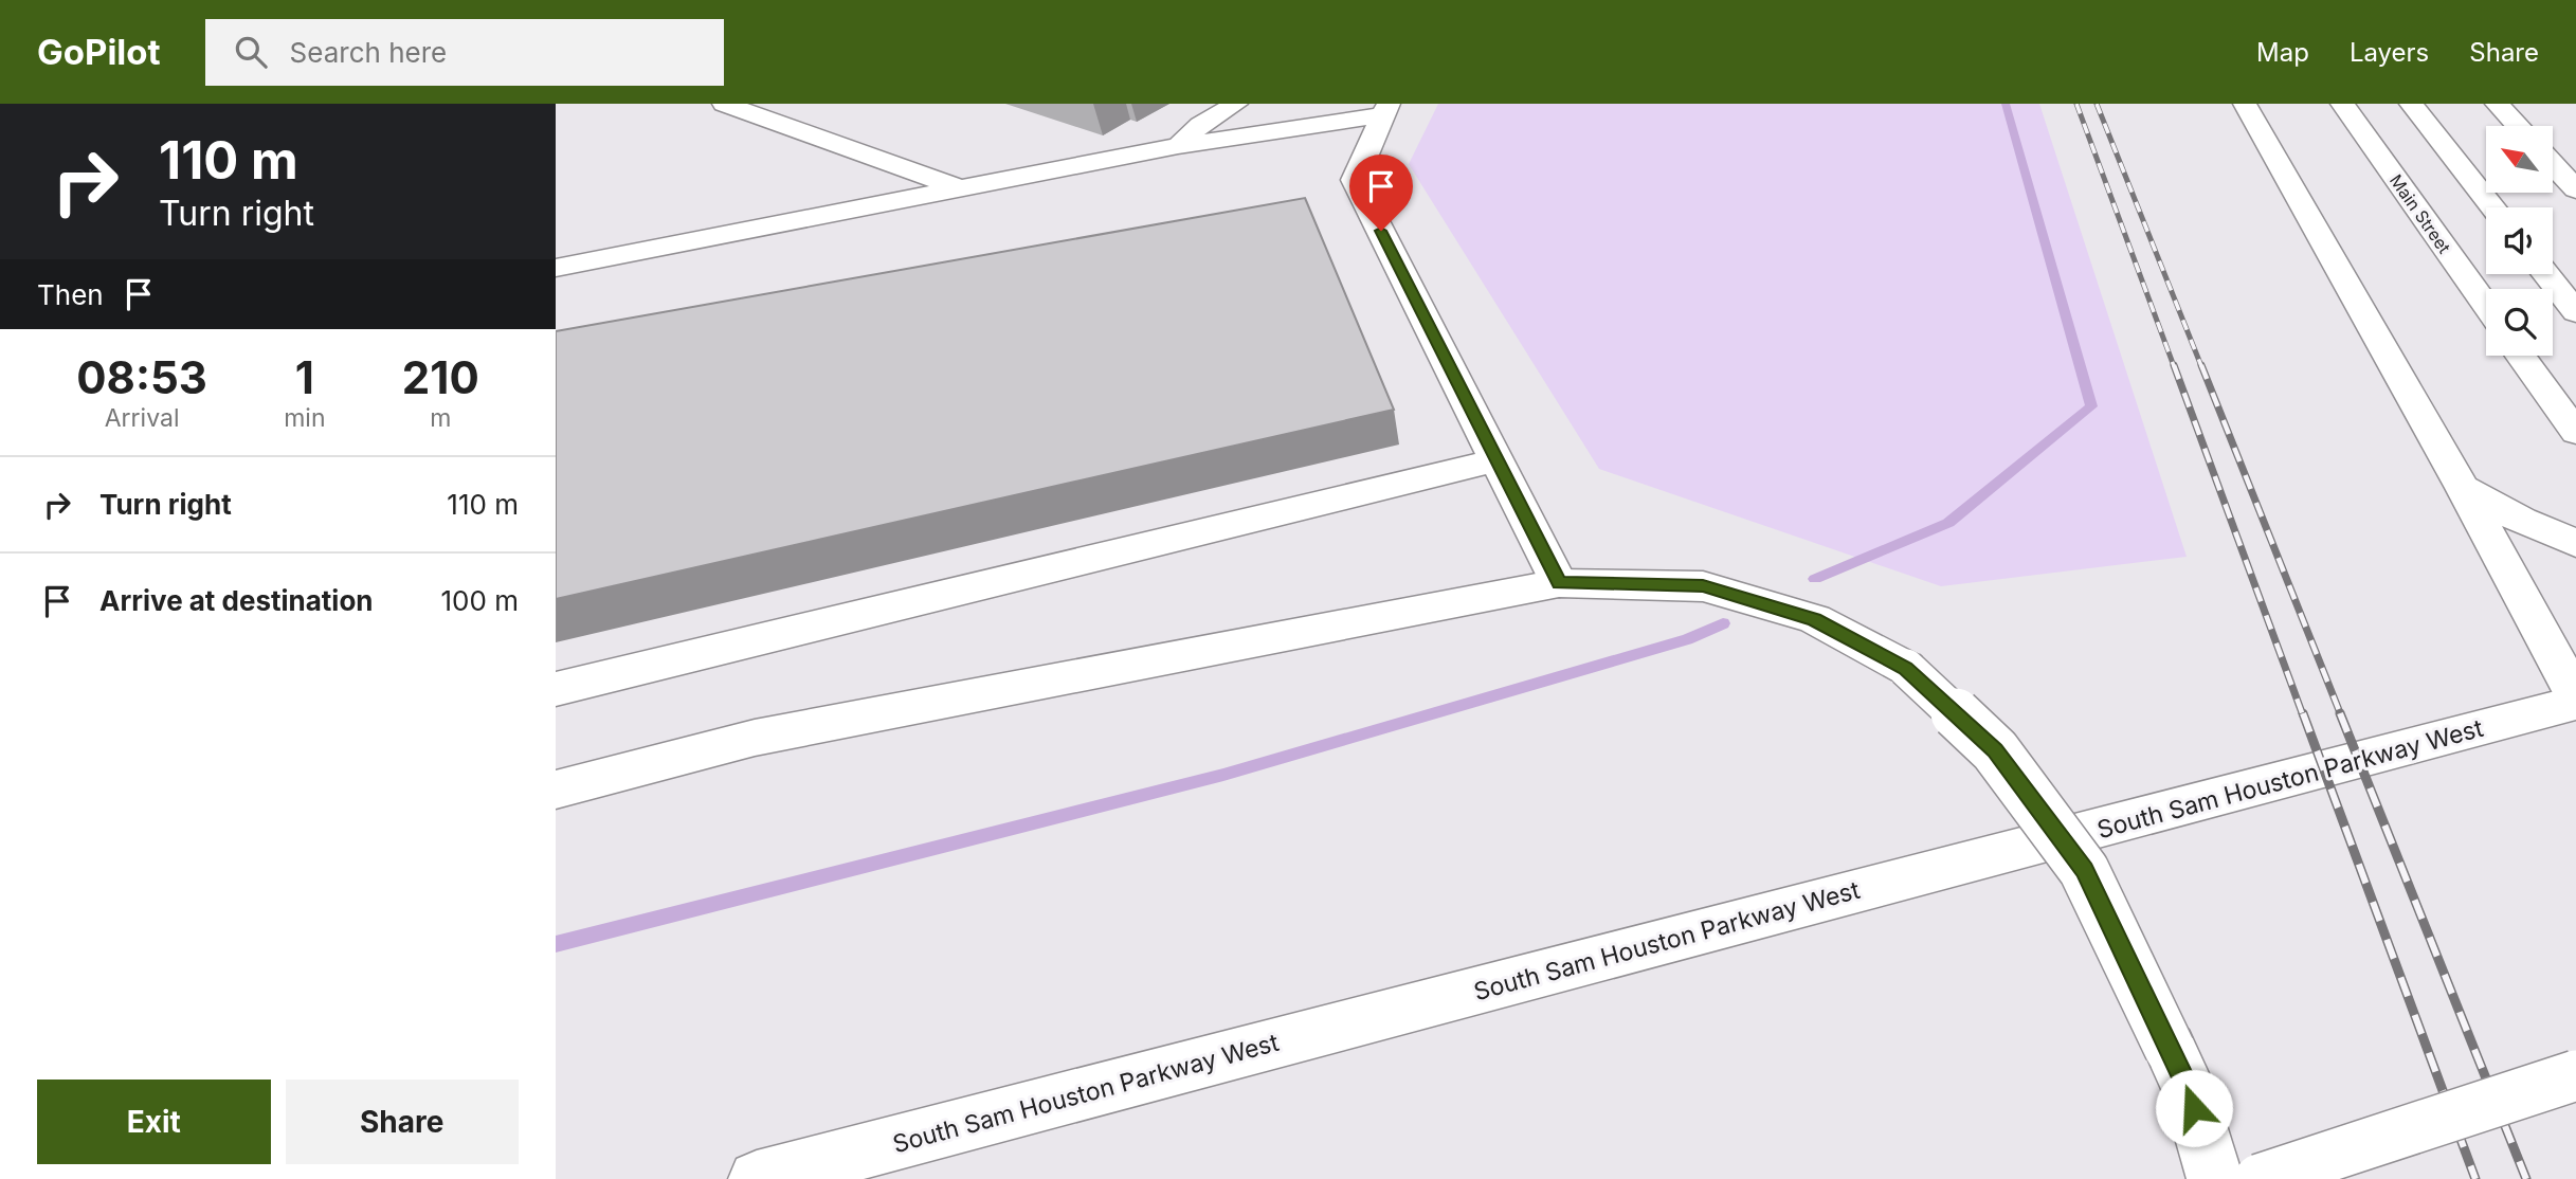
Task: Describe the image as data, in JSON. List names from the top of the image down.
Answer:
{
  "streets": {
    "main road": ["Main Street", "South Sam Houston Parkway West"]
  },
  "north": "top left",
  "page": {
    "header": "GoPilot",
    "search": "Search here",
    "nav": ["Map", "Layers", "Share"],
    "turn": ["110 m", "Turn right"],
    "then": "Then",
    "eta": [
      "08:53",
      "Arrival",
      "1",
      "min",
      "210",
      "m"
    ],
    "list": [
      {
        "name": "Turn right",
        "value": "110 m"
      },
      {
        "name": "Arrive at destination",
        "value": "100 m"
      }
    ],
    "buttons": ["Exit", "Share"]
  }
}
